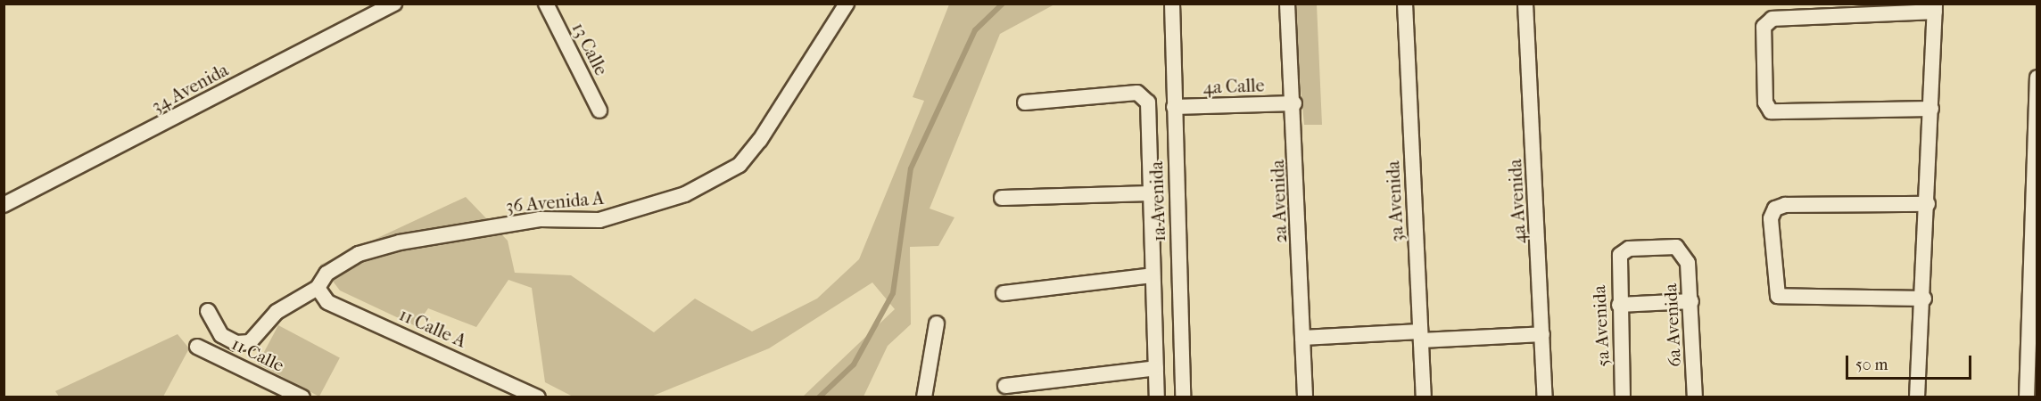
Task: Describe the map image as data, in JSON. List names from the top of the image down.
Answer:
{
  "streets": {
    "street": [
      "13 Calle",
      "4a Calle",
      "34 Avenida",
      "1a Avenida",
      "2a Avenida",
      "3a Avenida",
      "4a Avenida",
      "36 Avenida A",
      "6a Avenida",
      "5a Avenida",
      "11 Calle A",
      "11 Calle"
    ]
  },
  "crossings": [
    ["4a Calle", "1a Avenida"],
    ["4a Calle", "2a Avenida"],
    ["36 Avenida A", "11 Calle A"],
    ["6a Avenida", "5a Avenida"]
  ],
  "scale_bar": "50 m"
}
